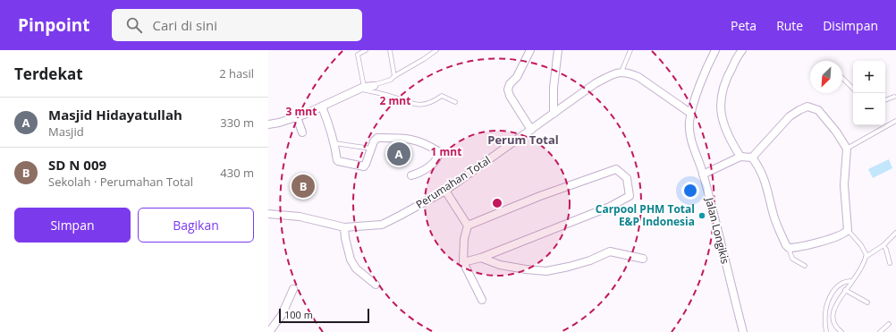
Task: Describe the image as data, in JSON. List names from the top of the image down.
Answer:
{
  "streets": {
    "street": ["Perumahan Total", "Jalan Longikis"]
  },
  "districts": ["Perum Total"],
  "places": ["Carpool PHM Total E&P Indonesia"],
  "scale_bar": "100 m",
  "north": "bottom left",
  "page": {
    "header": "Pinpoint",
    "search": "Cari di sini",
    "nav": ["Peta", "Rute", "Disimpan"],
    "heading": ["Terdekat", "2 hasil"],
    "map_buttons": ["+", "−"],
    "list": [
      {
        "mark": "A",
        "name": "Masjid Hidayatullah",
        "note": "Masjid",
        "value": "330 m"
      },
      {
        "mark": "B",
        "name": "SD N 009",
        "note": "Sekolah · Perumahan Total",
        "value": "430 m"
      }
    ],
    "pins": ["A", "B"],
    "buttons": ["Simpan", "Bagikan"],
    "scale": "100 m"
  },
  "rings": ["2 mnt", "3 mnt", "1 mnt"]
}
